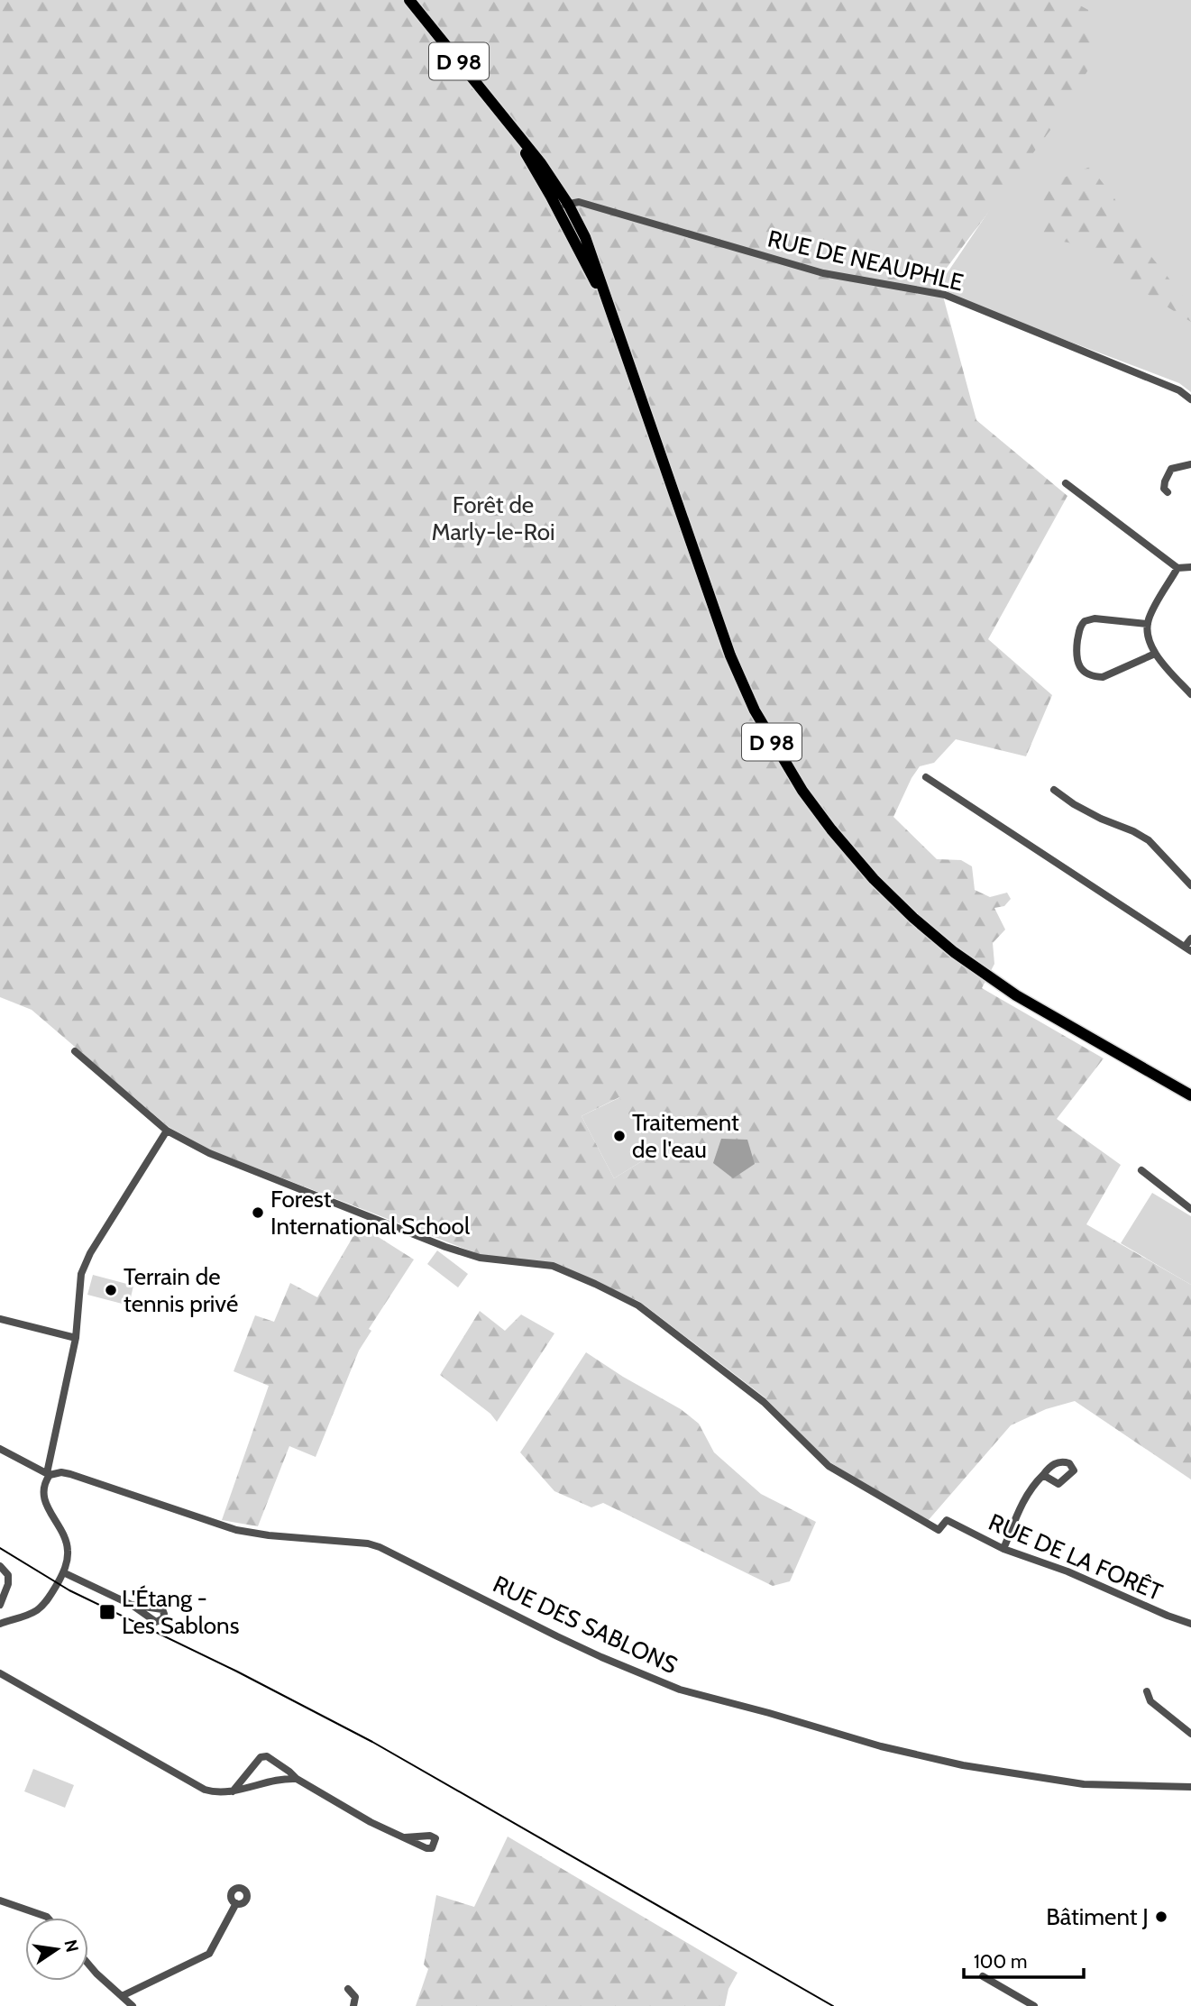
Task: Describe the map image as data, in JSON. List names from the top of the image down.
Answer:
{
  "streets": {
    "main road": ["D 98"],
    "street": ["RUE DE NEAUPHLE", "RUE DE LA FORÊT", "RUE DES SABLONS"]
  },
  "crossings": [
    ["D 98", "RUE DE NEAUPHLE"]
  ],
  "parks": ["Forêt de Marly-le-Roi"],
  "places": {
    "other": [
      "Traitement de l'eau",
      "Forest International School",
      "Terrain de tennis privé",
      "Bâtiment J"
    ],
    "transit": ["L'Étang - Les Sablons"]
  },
  "scale_bar": "100 m",
  "north": "right"
}
